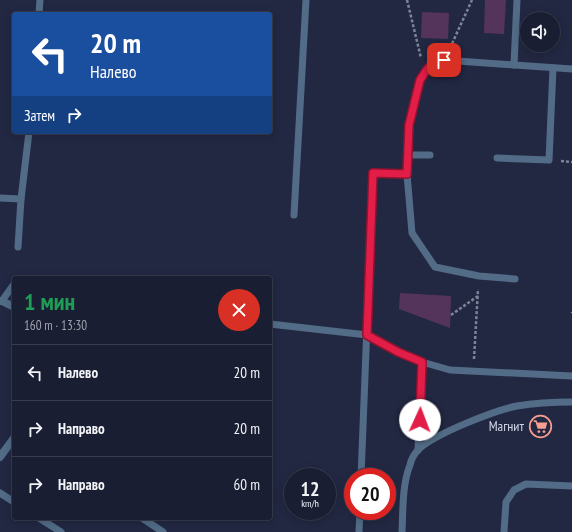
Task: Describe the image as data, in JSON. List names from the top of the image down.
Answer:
{
  "places": {
    "supermarket": ["Магнит"]
  },
  "page": {
    "turn": ["20 m", "Налево"],
    "then": "Затем",
    "heading": ["1 мин", "160 m · 13:30"],
    "list": [
      {
        "name": "Налево",
        "value": "20 m"
      },
      {
        "name": "Направо",
        "value": "20 m"
      },
      {
        "name": "Направо",
        "value": "60 m"
      }
    ],
    "speed": "12 km/h",
    "limit": "20"
  }
}
